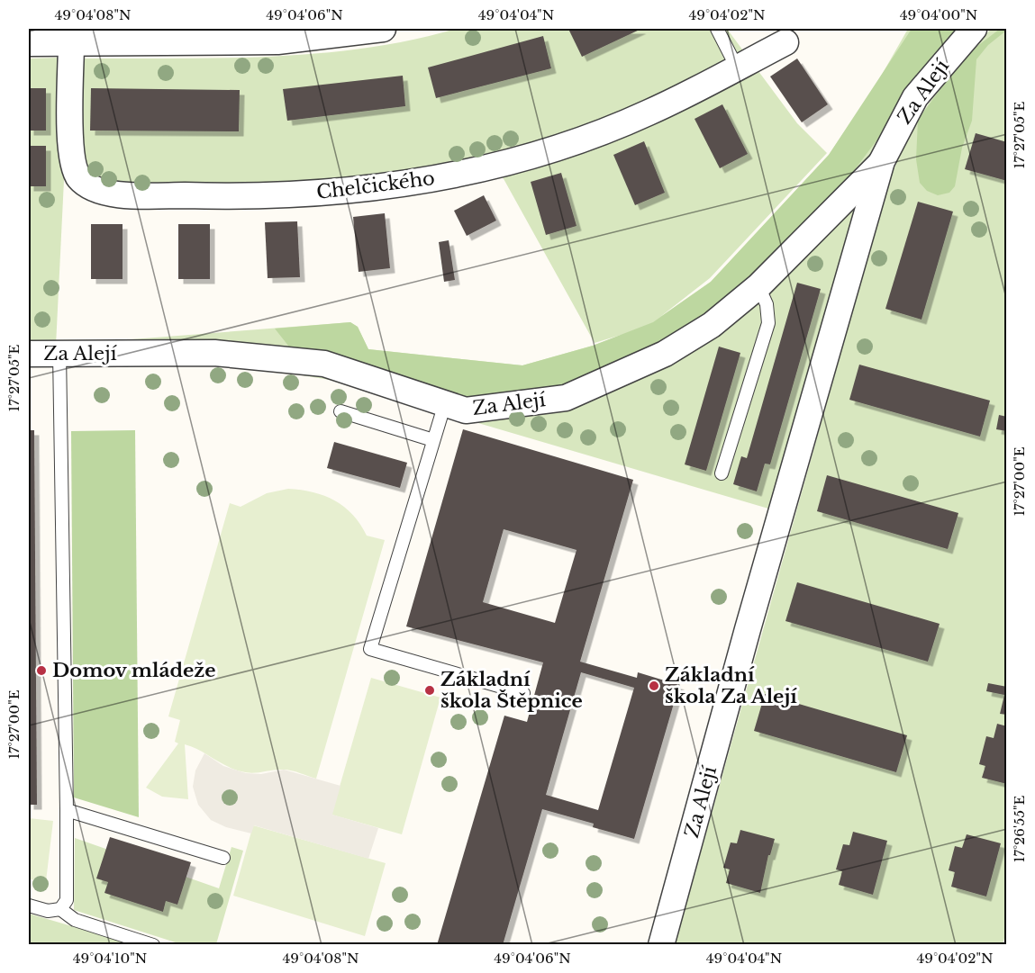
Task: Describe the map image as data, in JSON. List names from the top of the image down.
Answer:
{
  "streets": {
    "street": ["Za Alejí", "Chelčického"]
  },
  "places": ["Domov mládeže", "Základní škola Za Alejí", "Základní škola Štěpnice"],
  "coordinates": [
    "49°04'08\"N",
    "49°04'06\"N",
    "49°04'04\"N",
    "49°04'02\"N",
    "49°04'00\"N",
    "17°27'05\"E",
    "17°27'00\"E",
    "17°26'55\"E",
    "49°04'10\"N"
  ]
}
